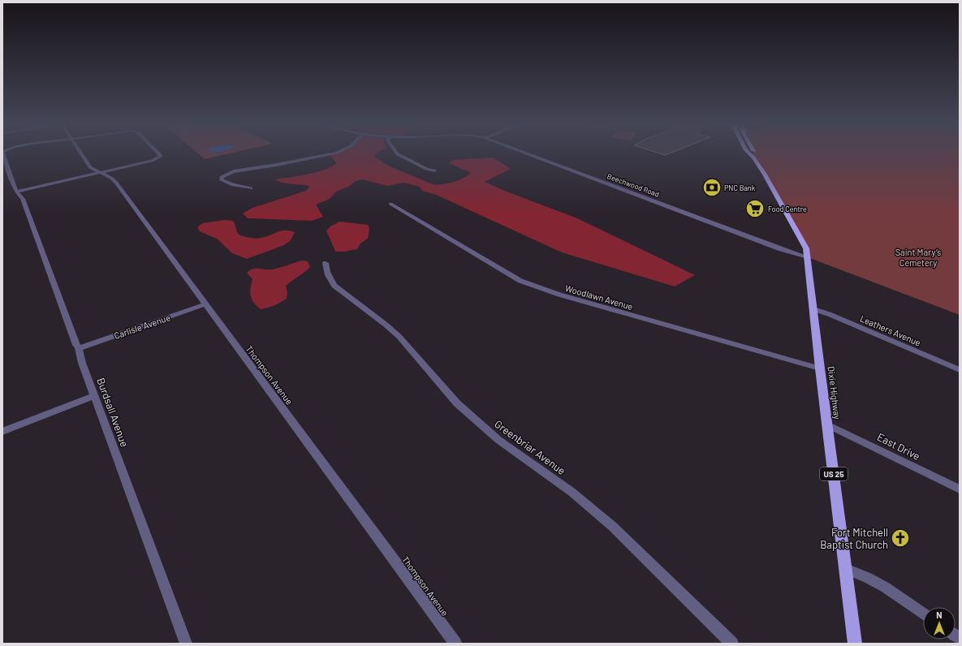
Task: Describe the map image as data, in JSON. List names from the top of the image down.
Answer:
{
  "streets": {
    "main road": ["Dixie Highway", "US 25"],
    "street": [
      "Beechwood Road",
      "Woodlawn Avenue",
      "Carlisle Avenue",
      "Leathers Avenue",
      "Thompson Avenue",
      "Burdsall Avenue",
      "East Drive",
      "Greenbriar Avenue"
    ]
  },
  "crossings": [
    ["Beechwood Road", "Dixie Highway"],
    ["Woodlawn Avenue", "Dixie Highway"],
    ["Carlisle Avenue", "Thompson Avenue"],
    ["Carlisle Avenue", "Burdsall Avenue"],
    ["Leathers Avenue", "Dixie Highway"],
    ["Dixie Highway", "East Drive"]
  ],
  "parks": ["Saint Mary’s Cemetery"],
  "places": {
    "bank": ["PNC Bank"],
    "supermarket": ["Food Centre"],
    "church": ["Fort Mitchell Baptist Church"]
  },
  "north": "top"
}
